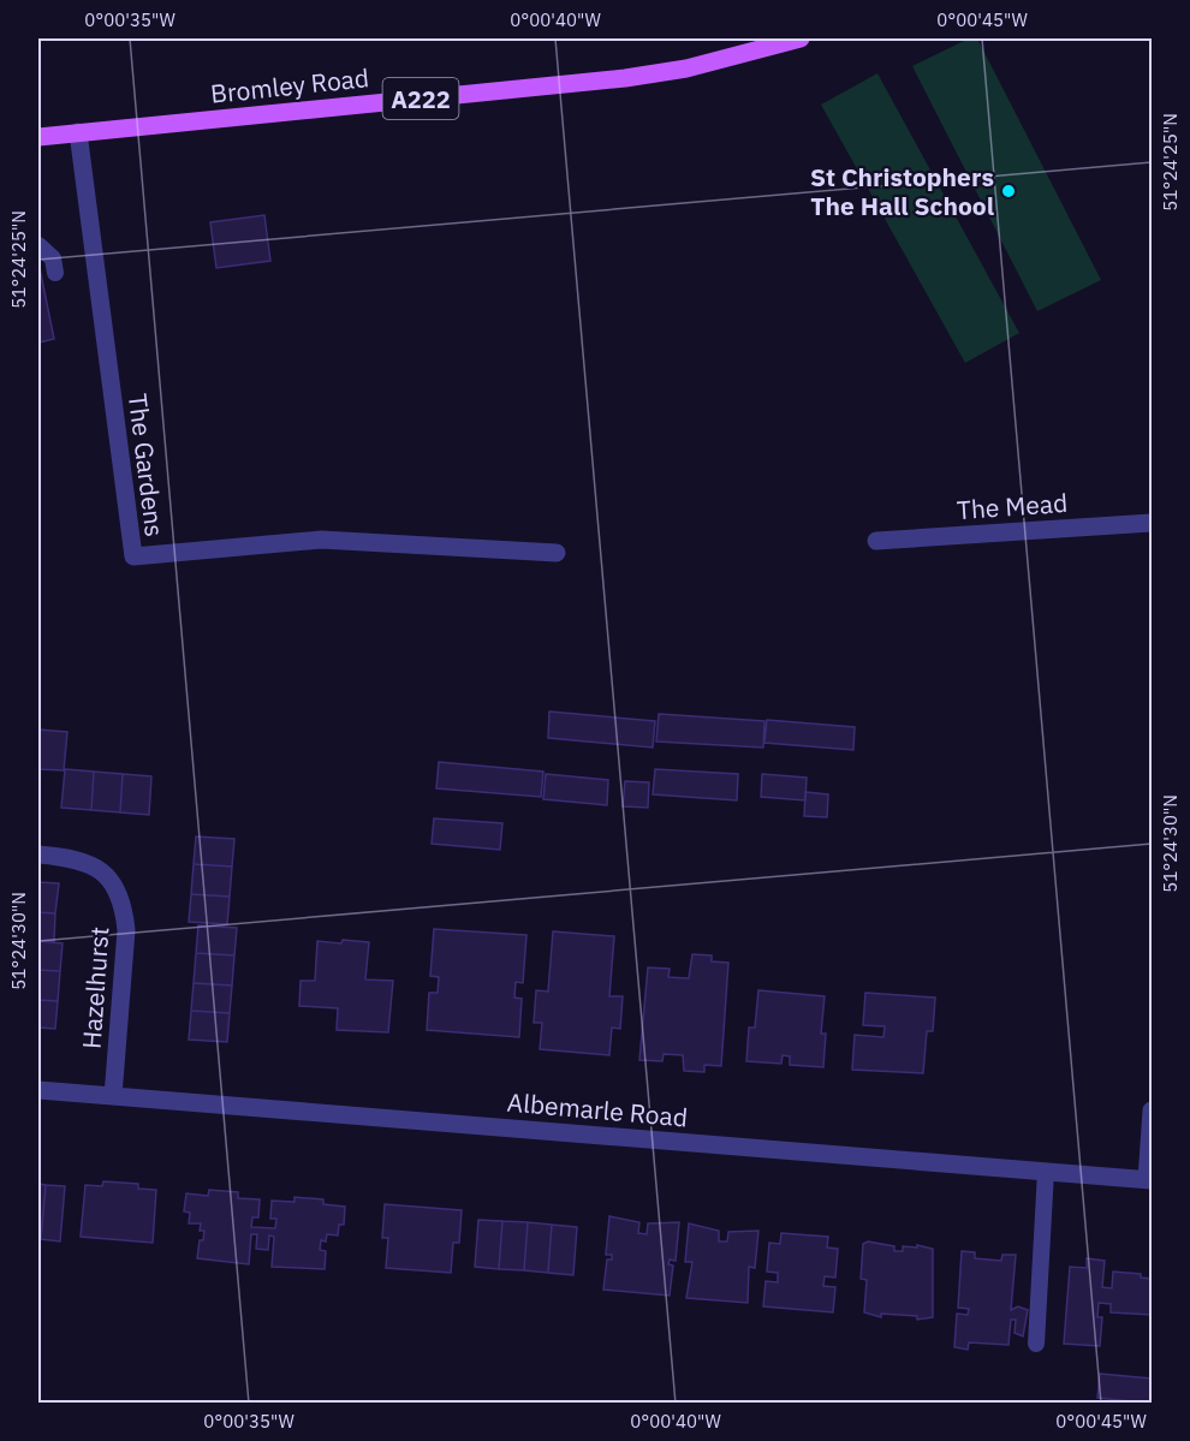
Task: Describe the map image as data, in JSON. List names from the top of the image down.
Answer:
{
  "streets": {
    "main road": ["Bromley Road", "A222"],
    "street": [
      "The Gardens",
      "The Mead",
      "Hazelhurst",
      "Albemarle Road"
    ]
  },
  "crossings": [
    ["Bromley Road", "The Gardens"],
    ["Hazelhurst", "Albemarle Road"]
  ],
  "places": ["St Christophers The Hall School"],
  "coordinates": [
    "0°00'35\"W",
    "0°00'40\"W",
    "0°00'45\"W",
    "51°24'25\"N",
    "51°24'30\"N"
  ]
}
